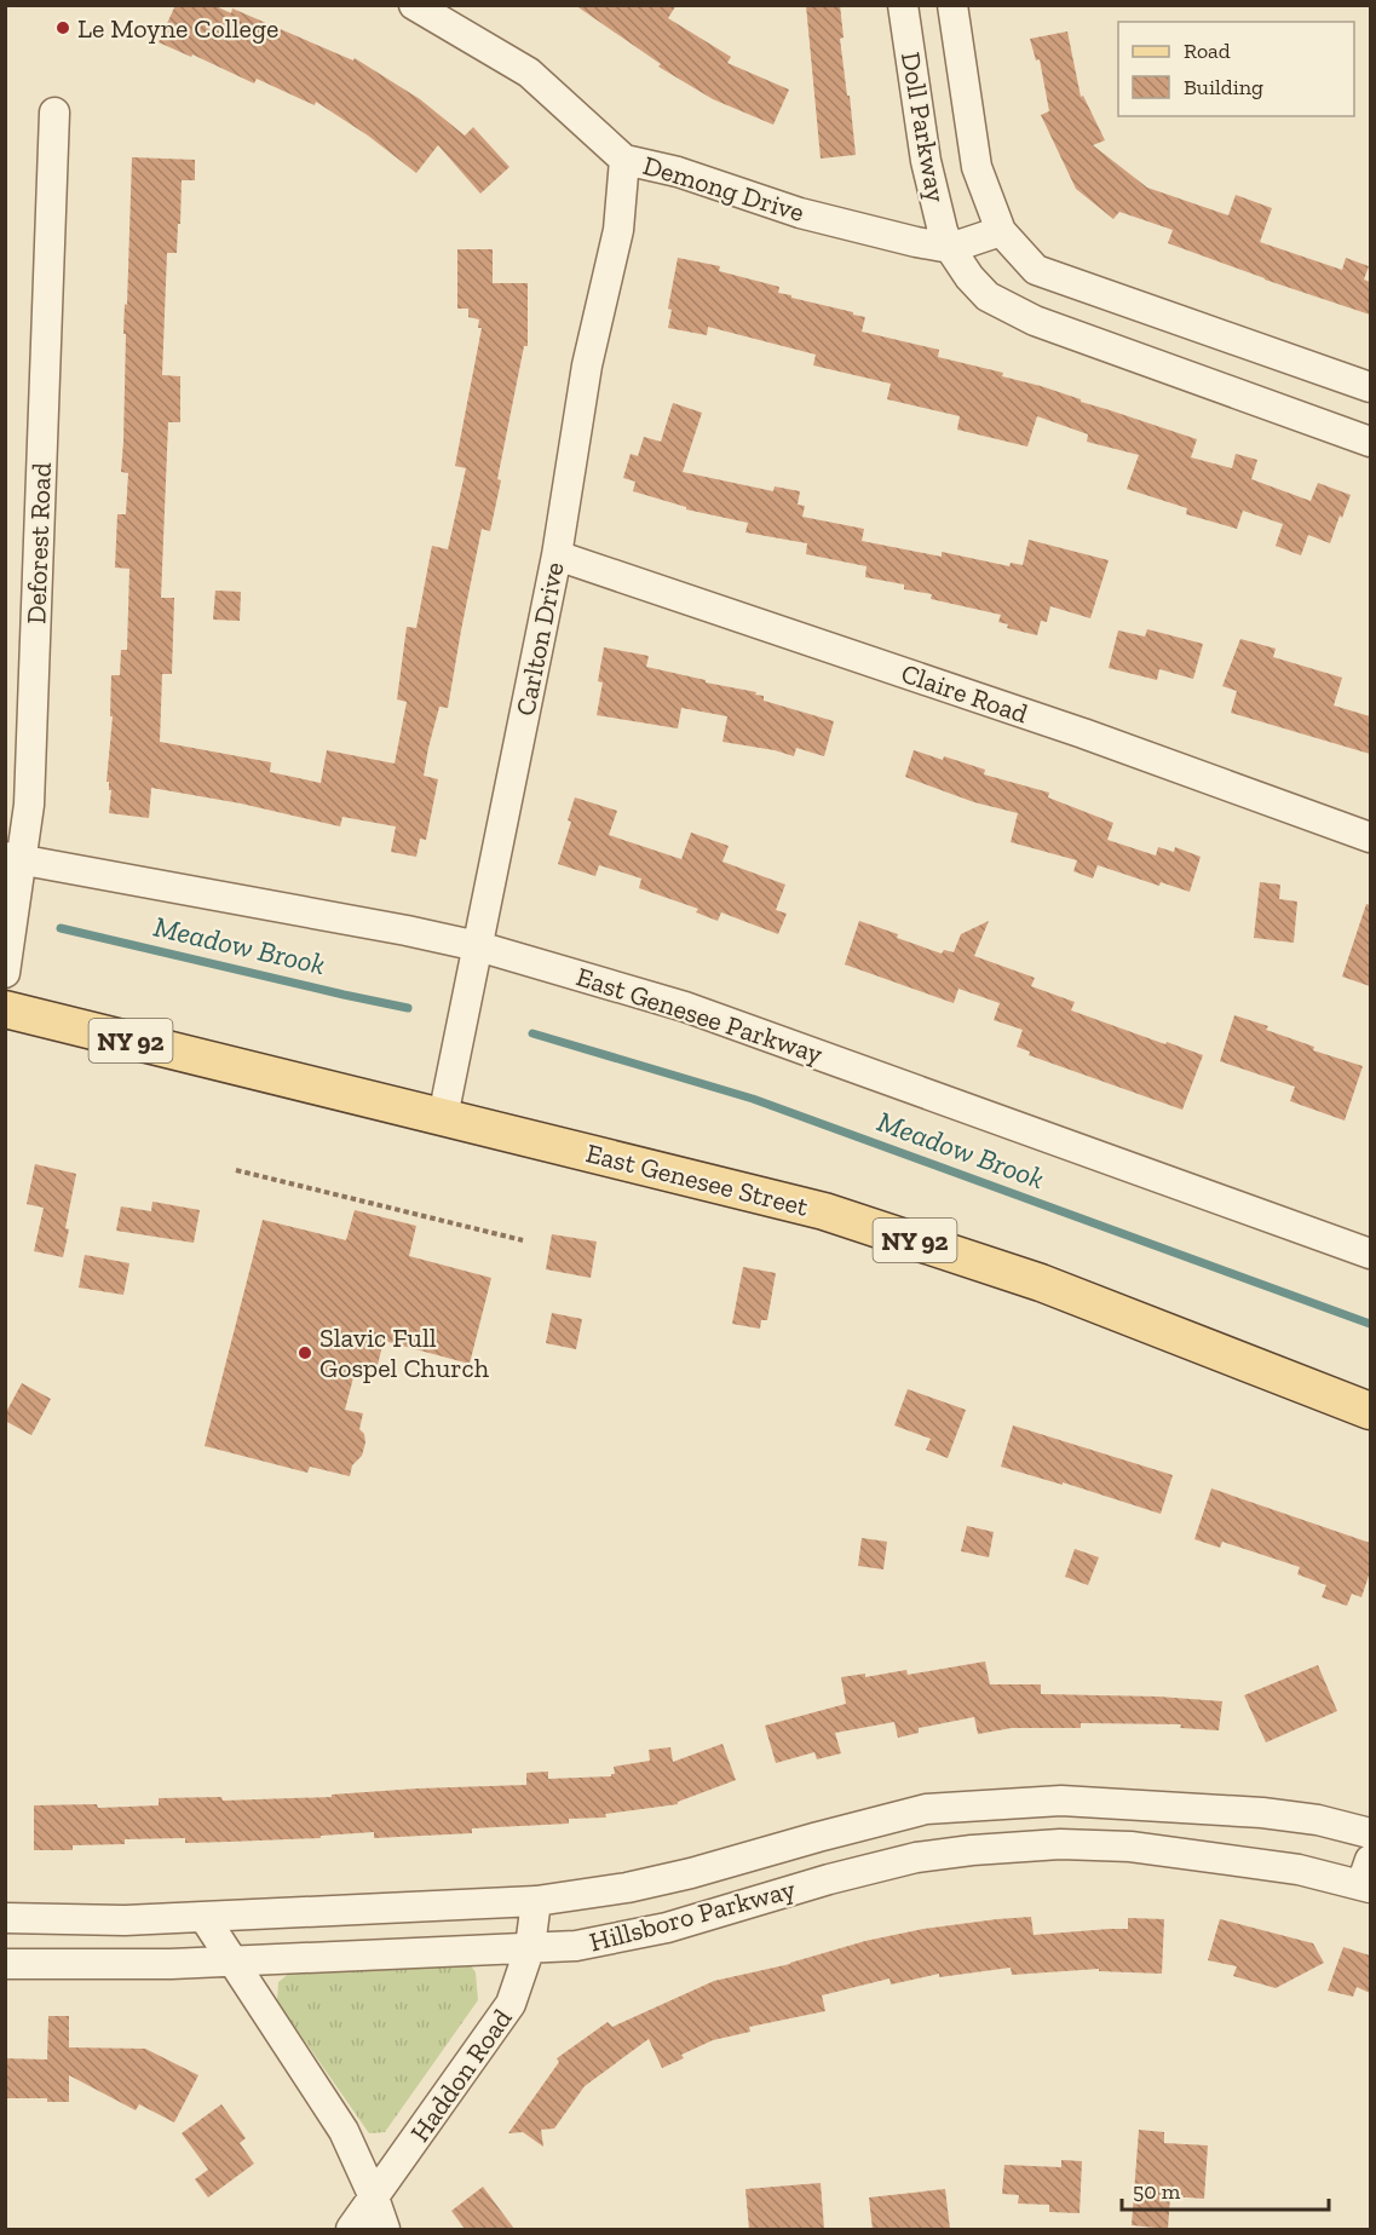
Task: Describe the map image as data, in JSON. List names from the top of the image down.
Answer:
{
  "streets": {
    "main road": ["NY 92", "East Genesee Street"],
    "street": [
      "Doll Parkway",
      "Demong Drive",
      "Deforest Road",
      "Carlton Drive",
      "Claire Road",
      "East Genesee Parkway",
      "Hillsboro Parkway",
      "Haddon Road"
    ]
  },
  "crossings": [
    ["Doll Parkway", "Demong Drive"],
    ["Demong Drive", "Carlton Drive"],
    ["Deforest Road", "East Genesee Parkway"],
    ["Carlton Drive", "Claire Road"],
    ["Carlton Drive", "East Genesee Parkway"],
    ["Carlton Drive", "East Genesee Street"],
    ["Hillsboro Parkway", "Haddon Road"]
  ],
  "water": ["Meadow Brook"],
  "places": ["Le Moyne College", "Slavic Full Gospel Church"],
  "legend": ["Road", "Building"],
  "scale_bar": "50 m"
}
